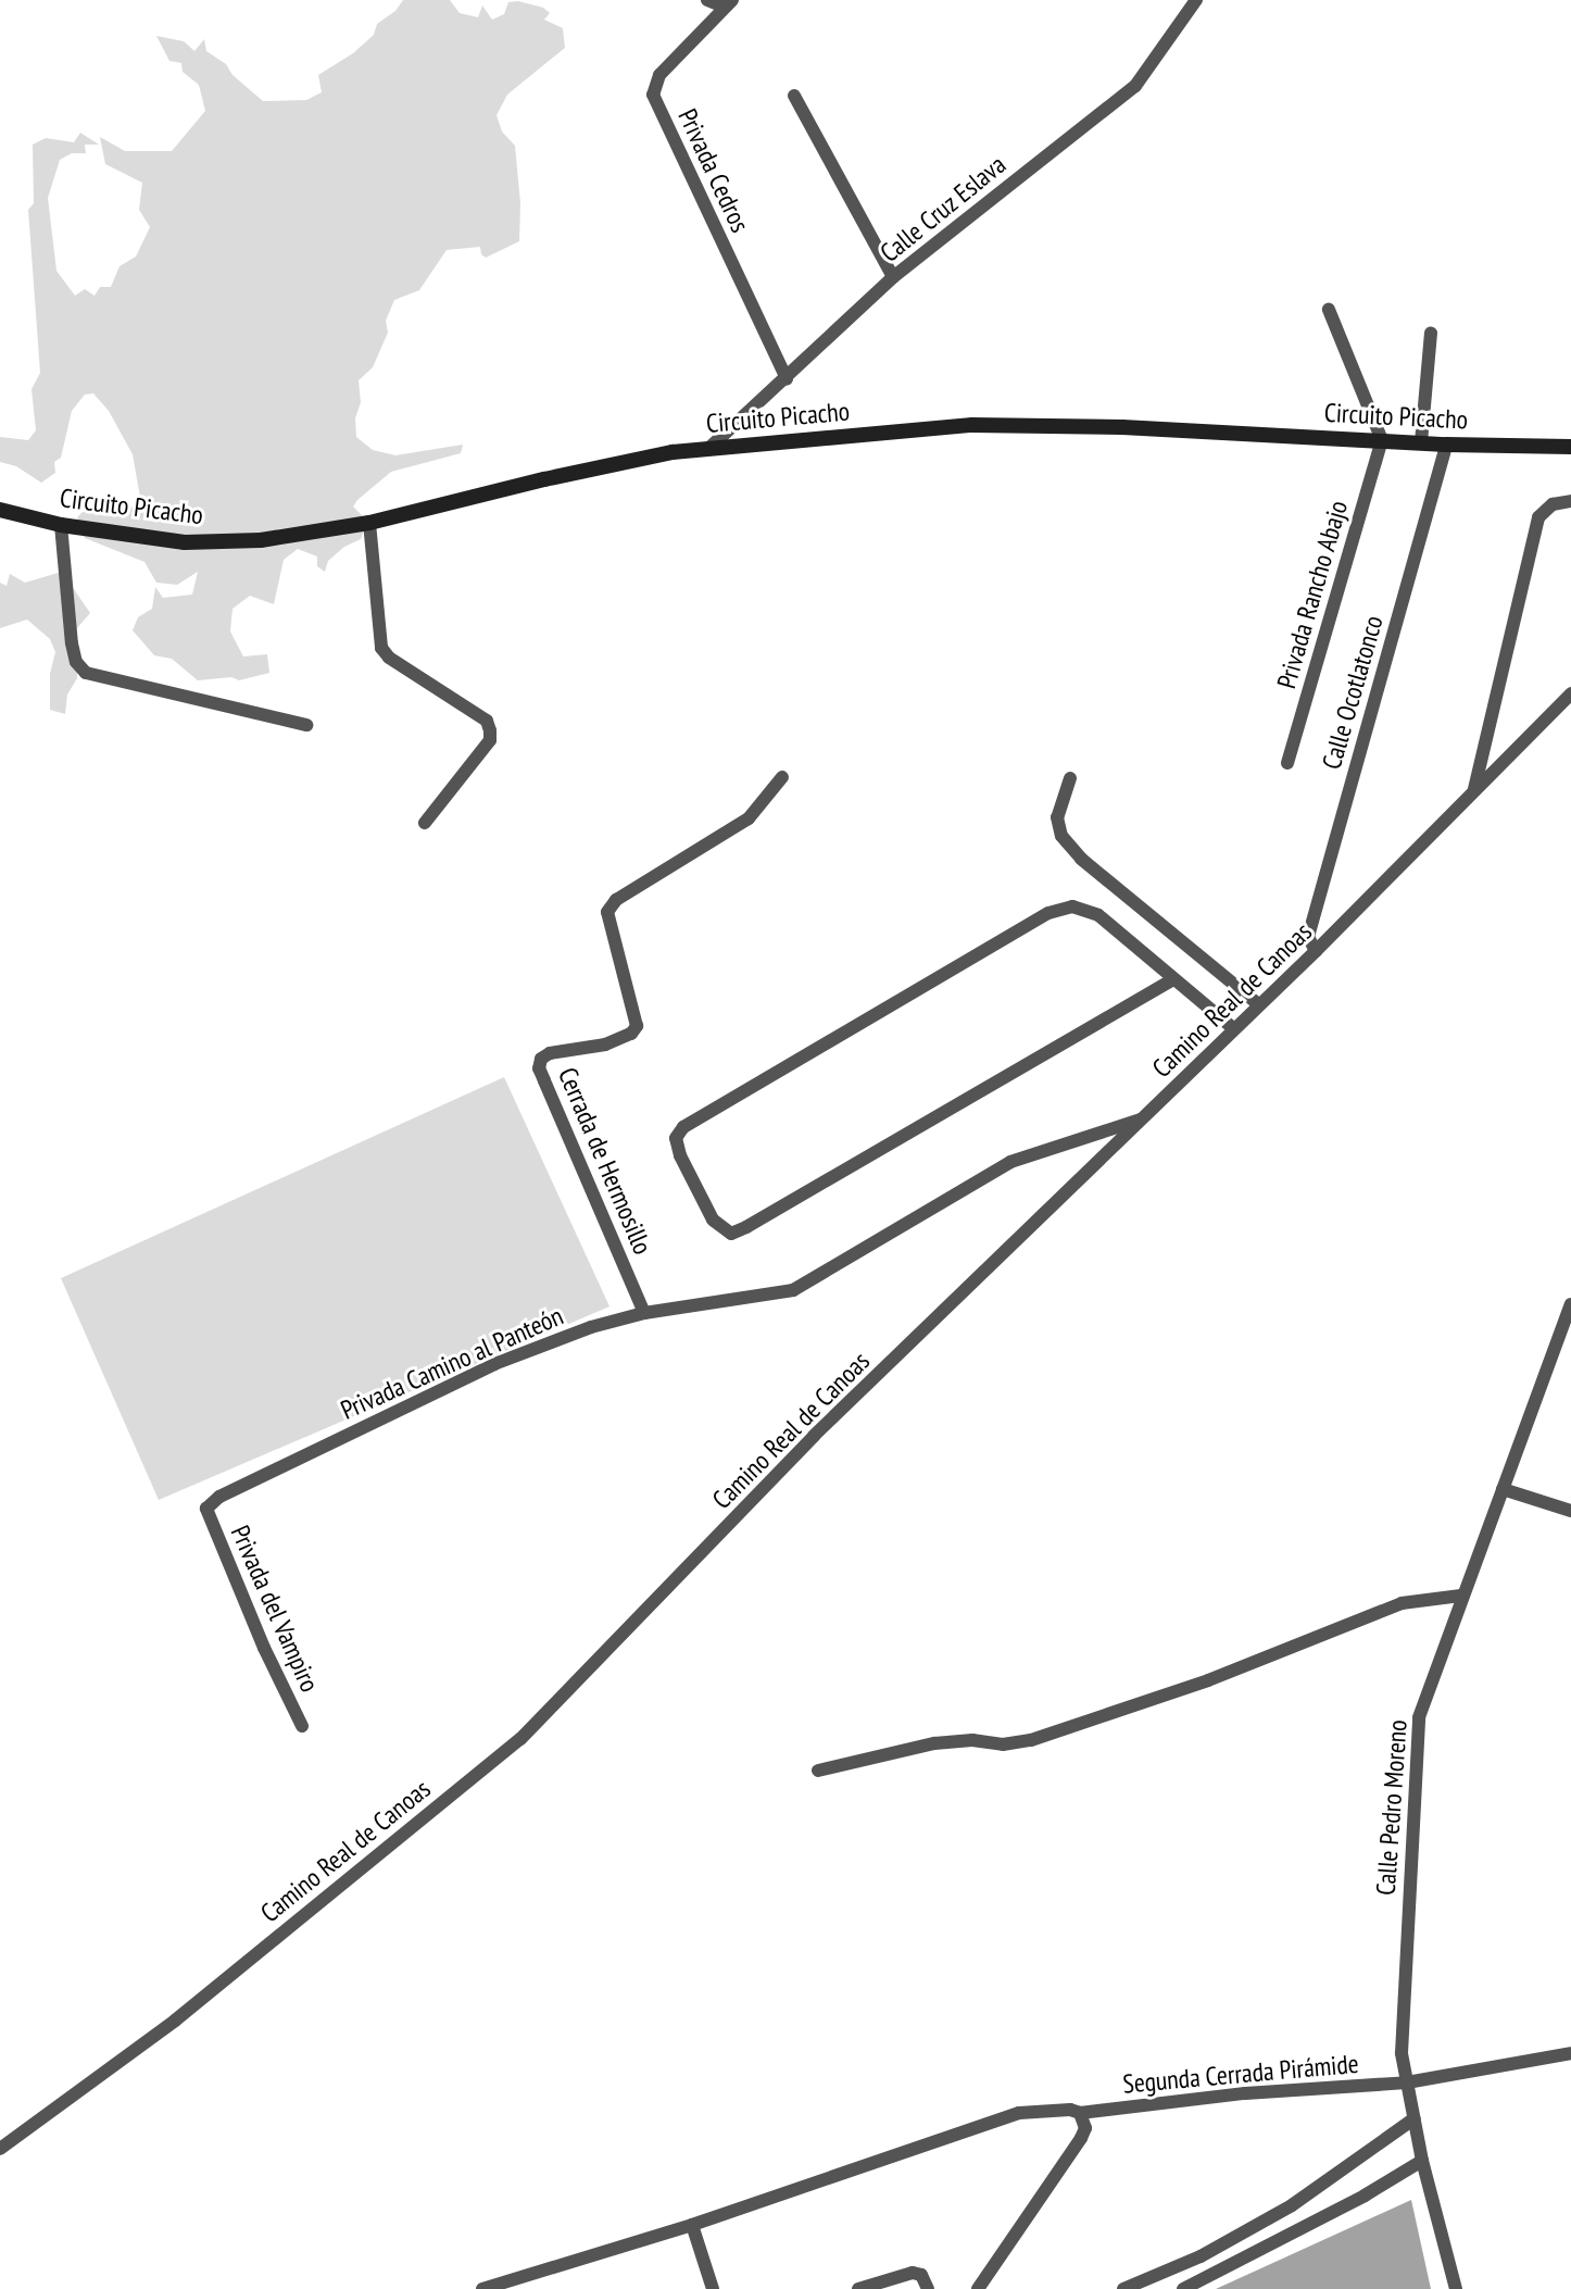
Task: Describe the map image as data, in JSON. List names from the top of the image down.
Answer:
{
  "streets": {
    "main road": ["Circuito Picacho"],
    "street": [
      "Privada Cedros",
      "Calle Cruz Eslava",
      "Privada Rancho Abajo",
      "Calle Ocotlatonco",
      "Camino Real de Canoas",
      "Cerrada de Hermosillo",
      "Privada Camino al Panteón",
      "Privada del Vampiro",
      "Calle Pedro Moreno",
      "Segunda Cerrada Pirámide"
    ]
  },
  "crossings": [
    ["Privada Cedros", "Calle Cruz Eslava"],
    ["Calle Cruz Eslava", "Circuito Picacho"],
    ["Circuito Picacho", "Privada Rancho Abajo"],
    ["Circuito Picacho", "Calle Ocotlatonco"],
    ["Calle Ocotlatonco", "Camino Real de Canoas"],
    ["Camino Real de Canoas", "Privada Camino al Panteón"],
    ["Cerrada de Hermosillo", "Privada Camino al Panteón"],
    ["Privada Camino al Panteón", "Privada del Vampiro"],
    ["Calle Pedro Moreno", "Segunda Cerrada Pirámide"]
  ]
}
